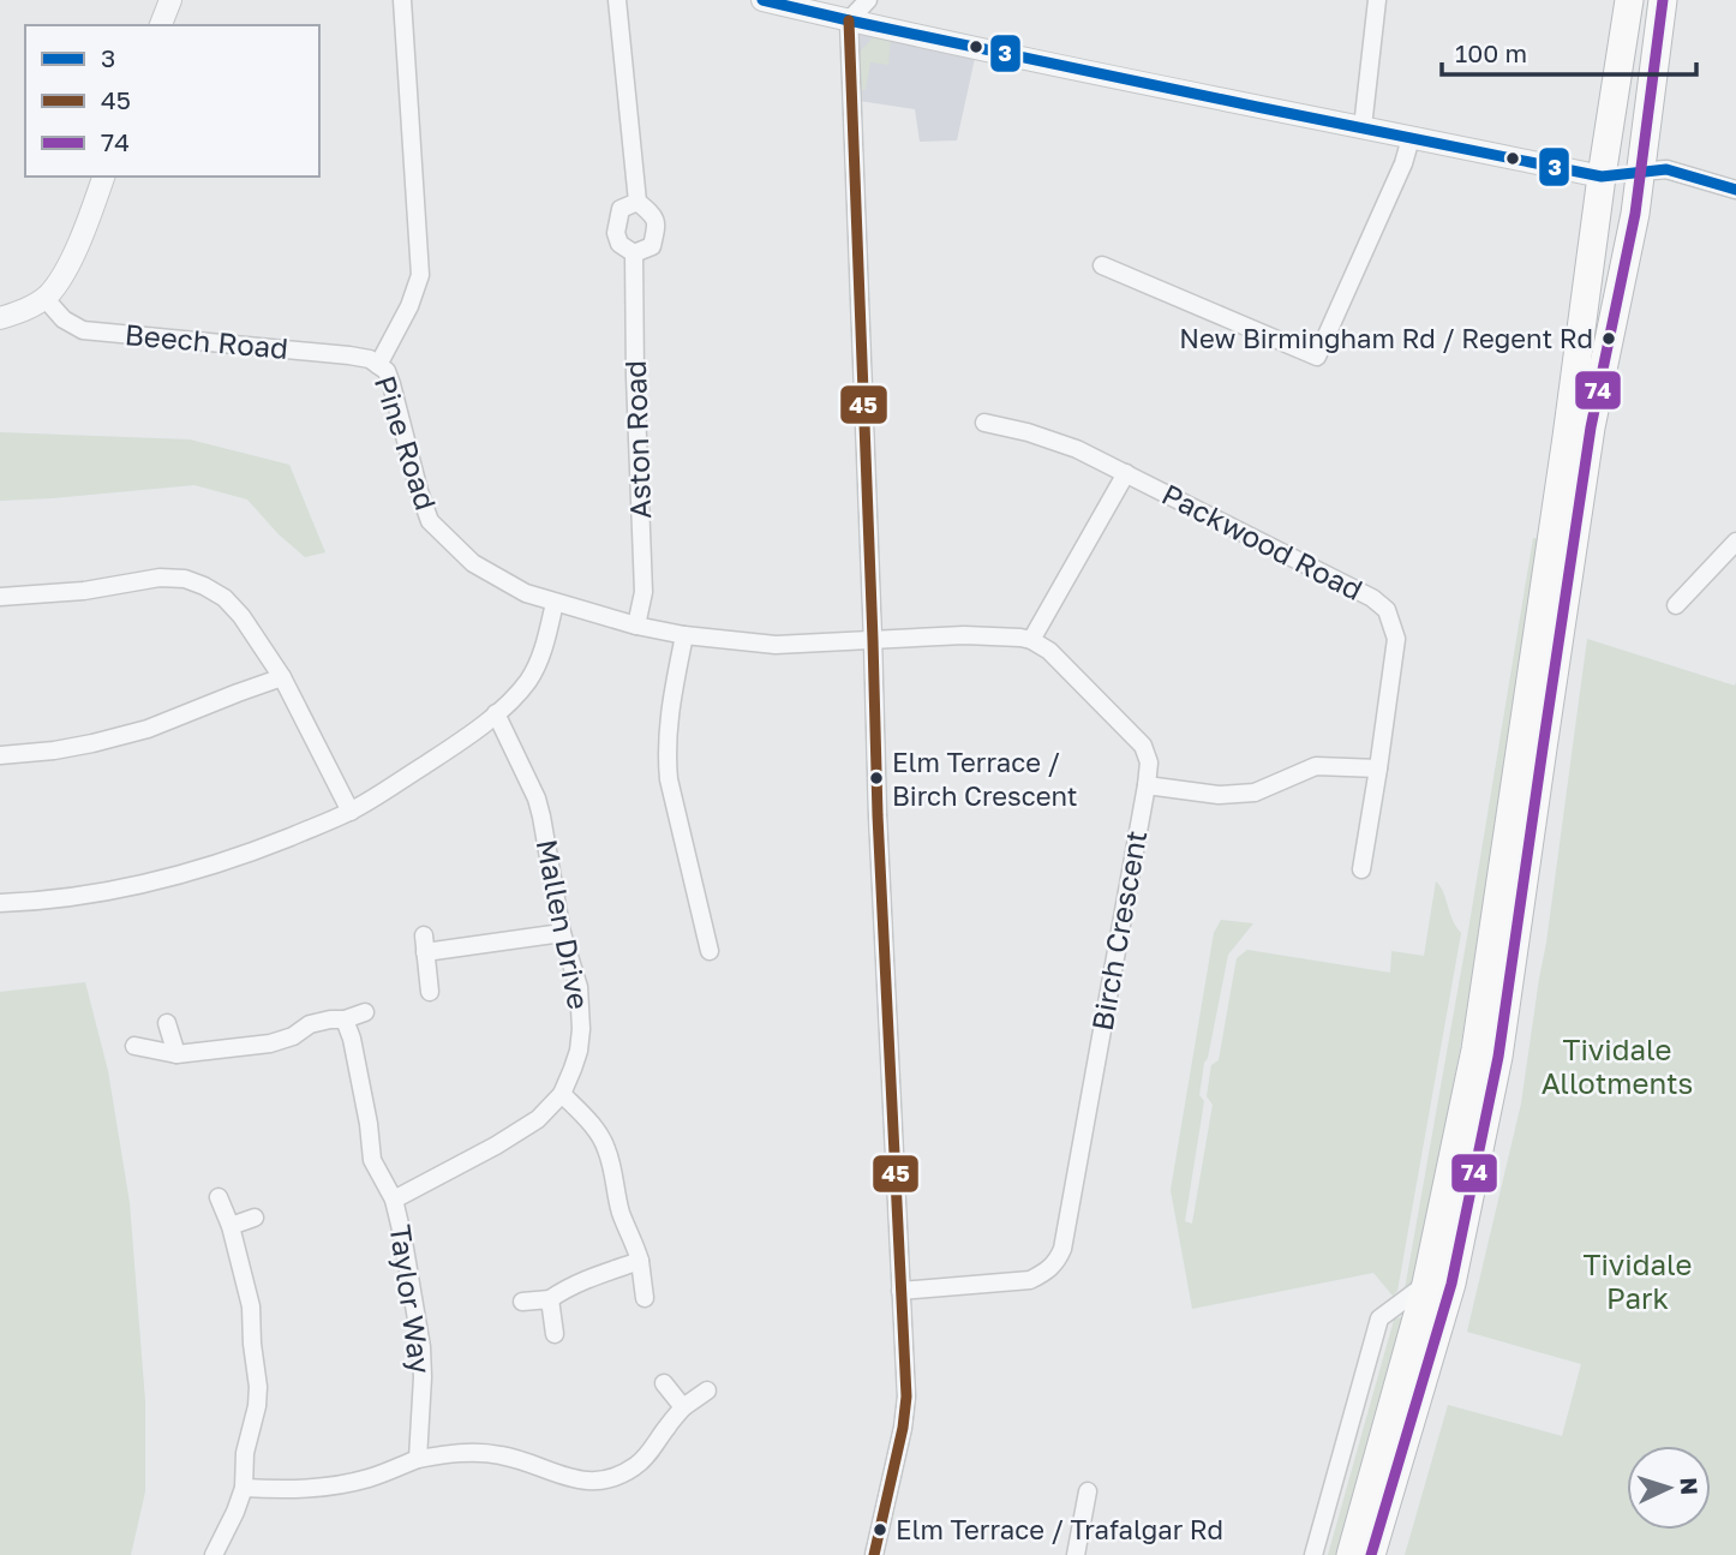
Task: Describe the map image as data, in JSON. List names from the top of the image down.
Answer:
{
  "streets": {
    "street": [
      "Beech Road",
      "Aston Road",
      "Pine Road",
      "Packwood Road",
      "Mallen Drive",
      "Birch Crescent",
      "Taylor Way"
    ]
  },
  "crossings": [
    ["Beech Road", "Pine Road"],
    ["Aston Road", "Pine Road"],
    ["Packwood Road", "Birch Crescent"],
    ["Mallen Drive", "Taylor Way"]
  ],
  "parks": ["Tividale Allotments", "Tividale Park"],
  "places": ["New Birmingham Rd / Regent Rd", "Elm Terrace / Birch Crescent", "Elm Terrace / Trafalgar Rd"],
  "lines": ["transit line 3", "transit line 74", "transit line 45"],
  "legend": ["3", "45", "74"],
  "scale_bar": "100 m",
  "north": "right"
}
